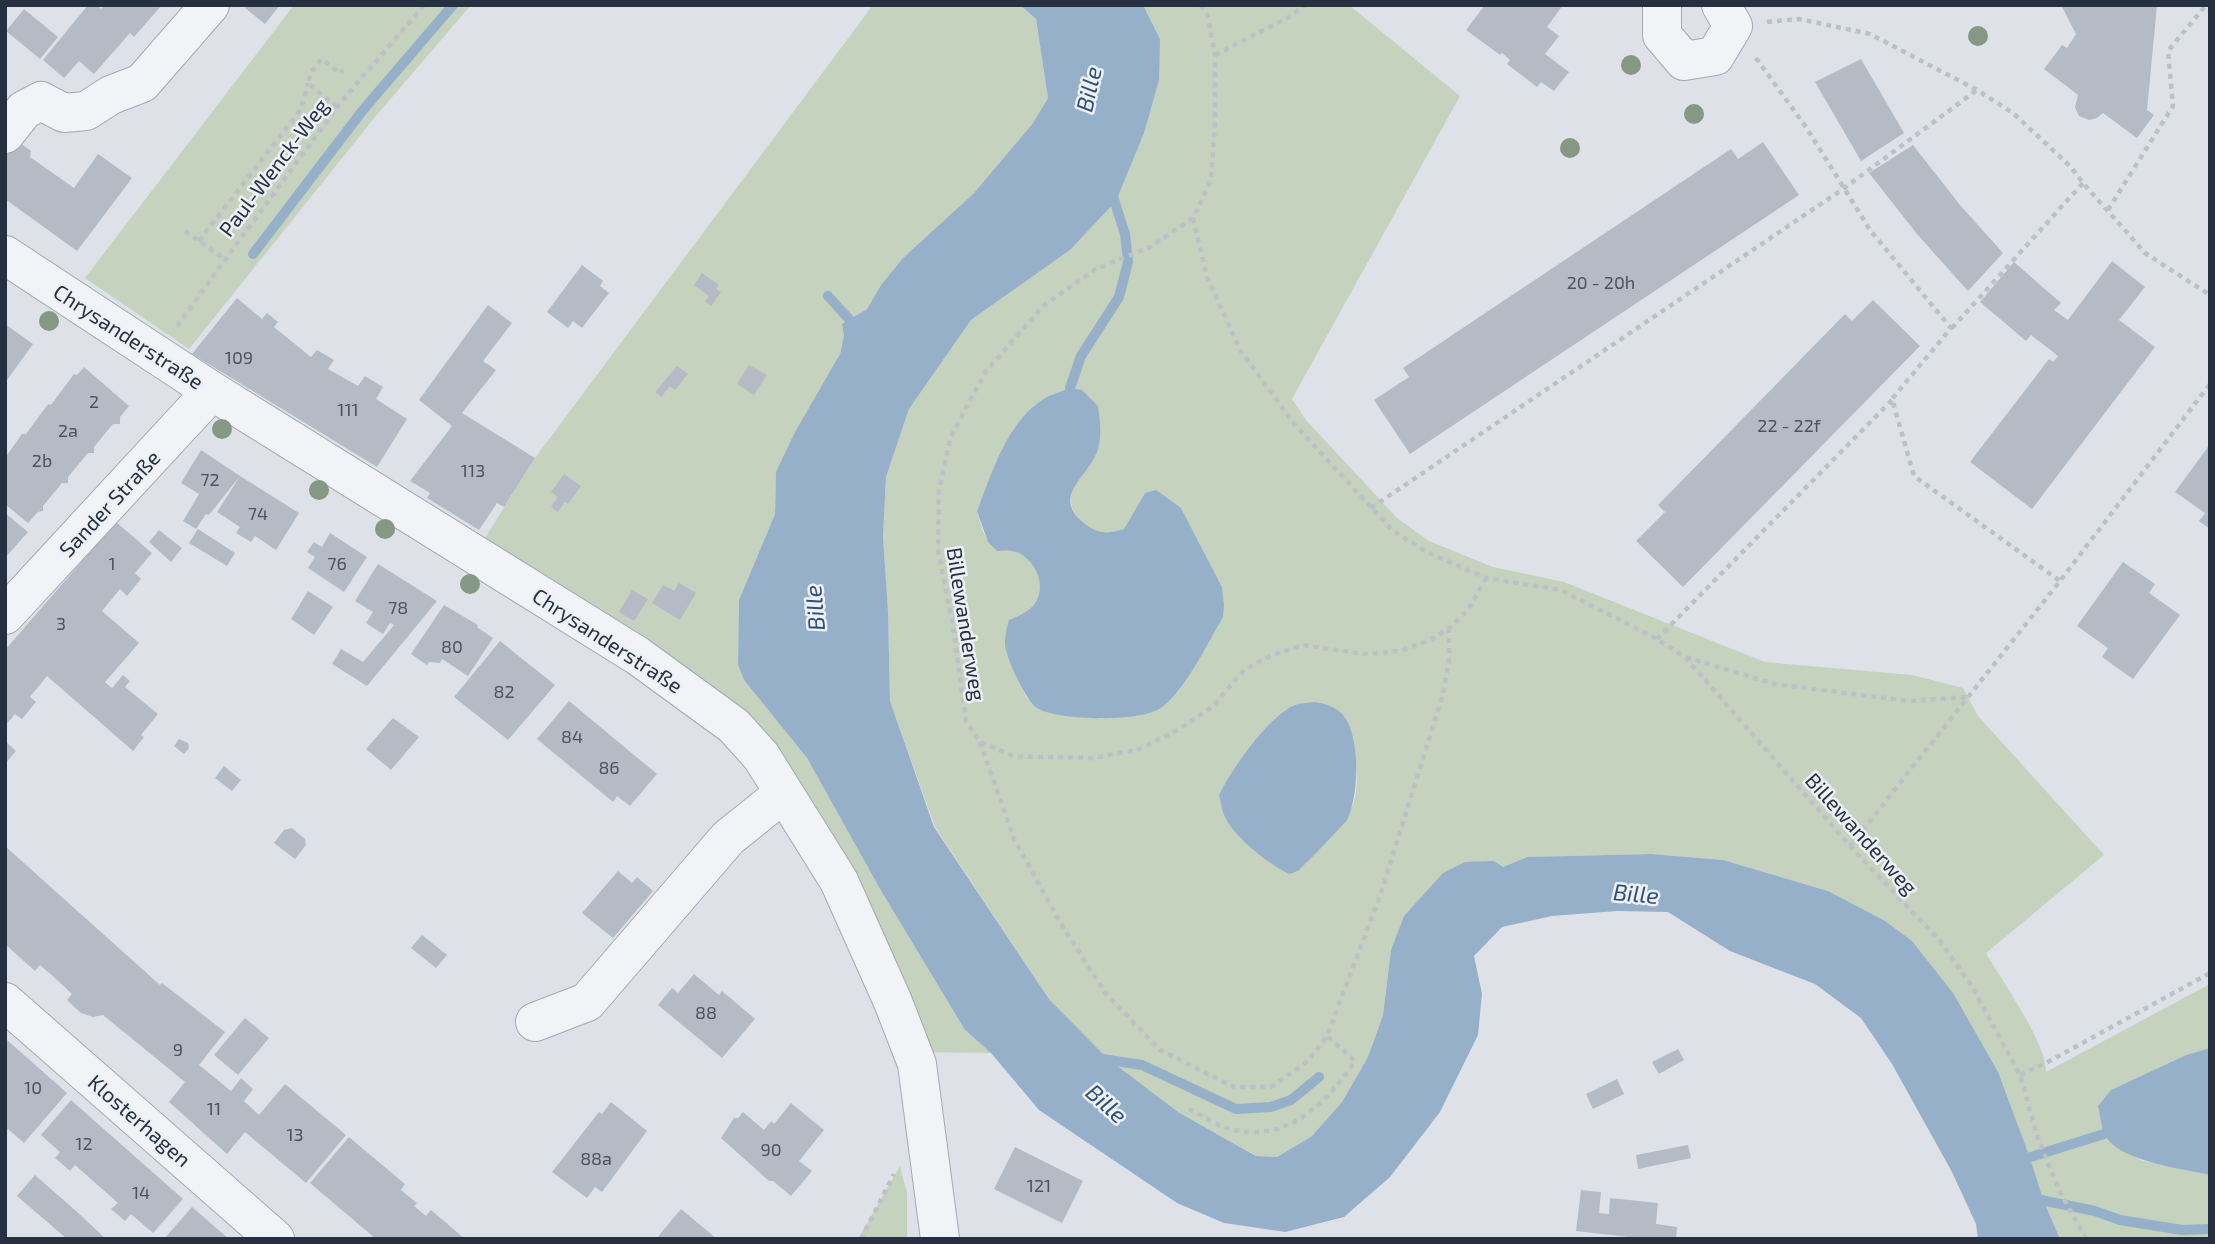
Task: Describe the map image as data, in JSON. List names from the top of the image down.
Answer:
{
  "streets": {
    "street": ["Chrysanderstraße", "Sander Straße", "Klosterhagen"],
    "path": ["Paul-Wenck-Weg", "Billewanderweg"]
  },
  "crossings": [
    ["Paul-Wenck-Weg", "Chrysanderstraße"],
    ["Chrysanderstraße", "Sander Straße"]
  ],
  "water": ["Bille"],
  "house_numbers": [
    "20 - 20h",
    "109",
    "2",
    "111",
    "22 - 22f",
    "2a",
    "2b",
    "113",
    "72",
    "74",
    "1",
    "76",
    "78",
    "3",
    "80",
    "82",
    "84",
    "86",
    "88",
    "9",
    "10",
    "11",
    "13",
    "12",
    "90",
    "88a",
    "121",
    "14"
  ]
}
